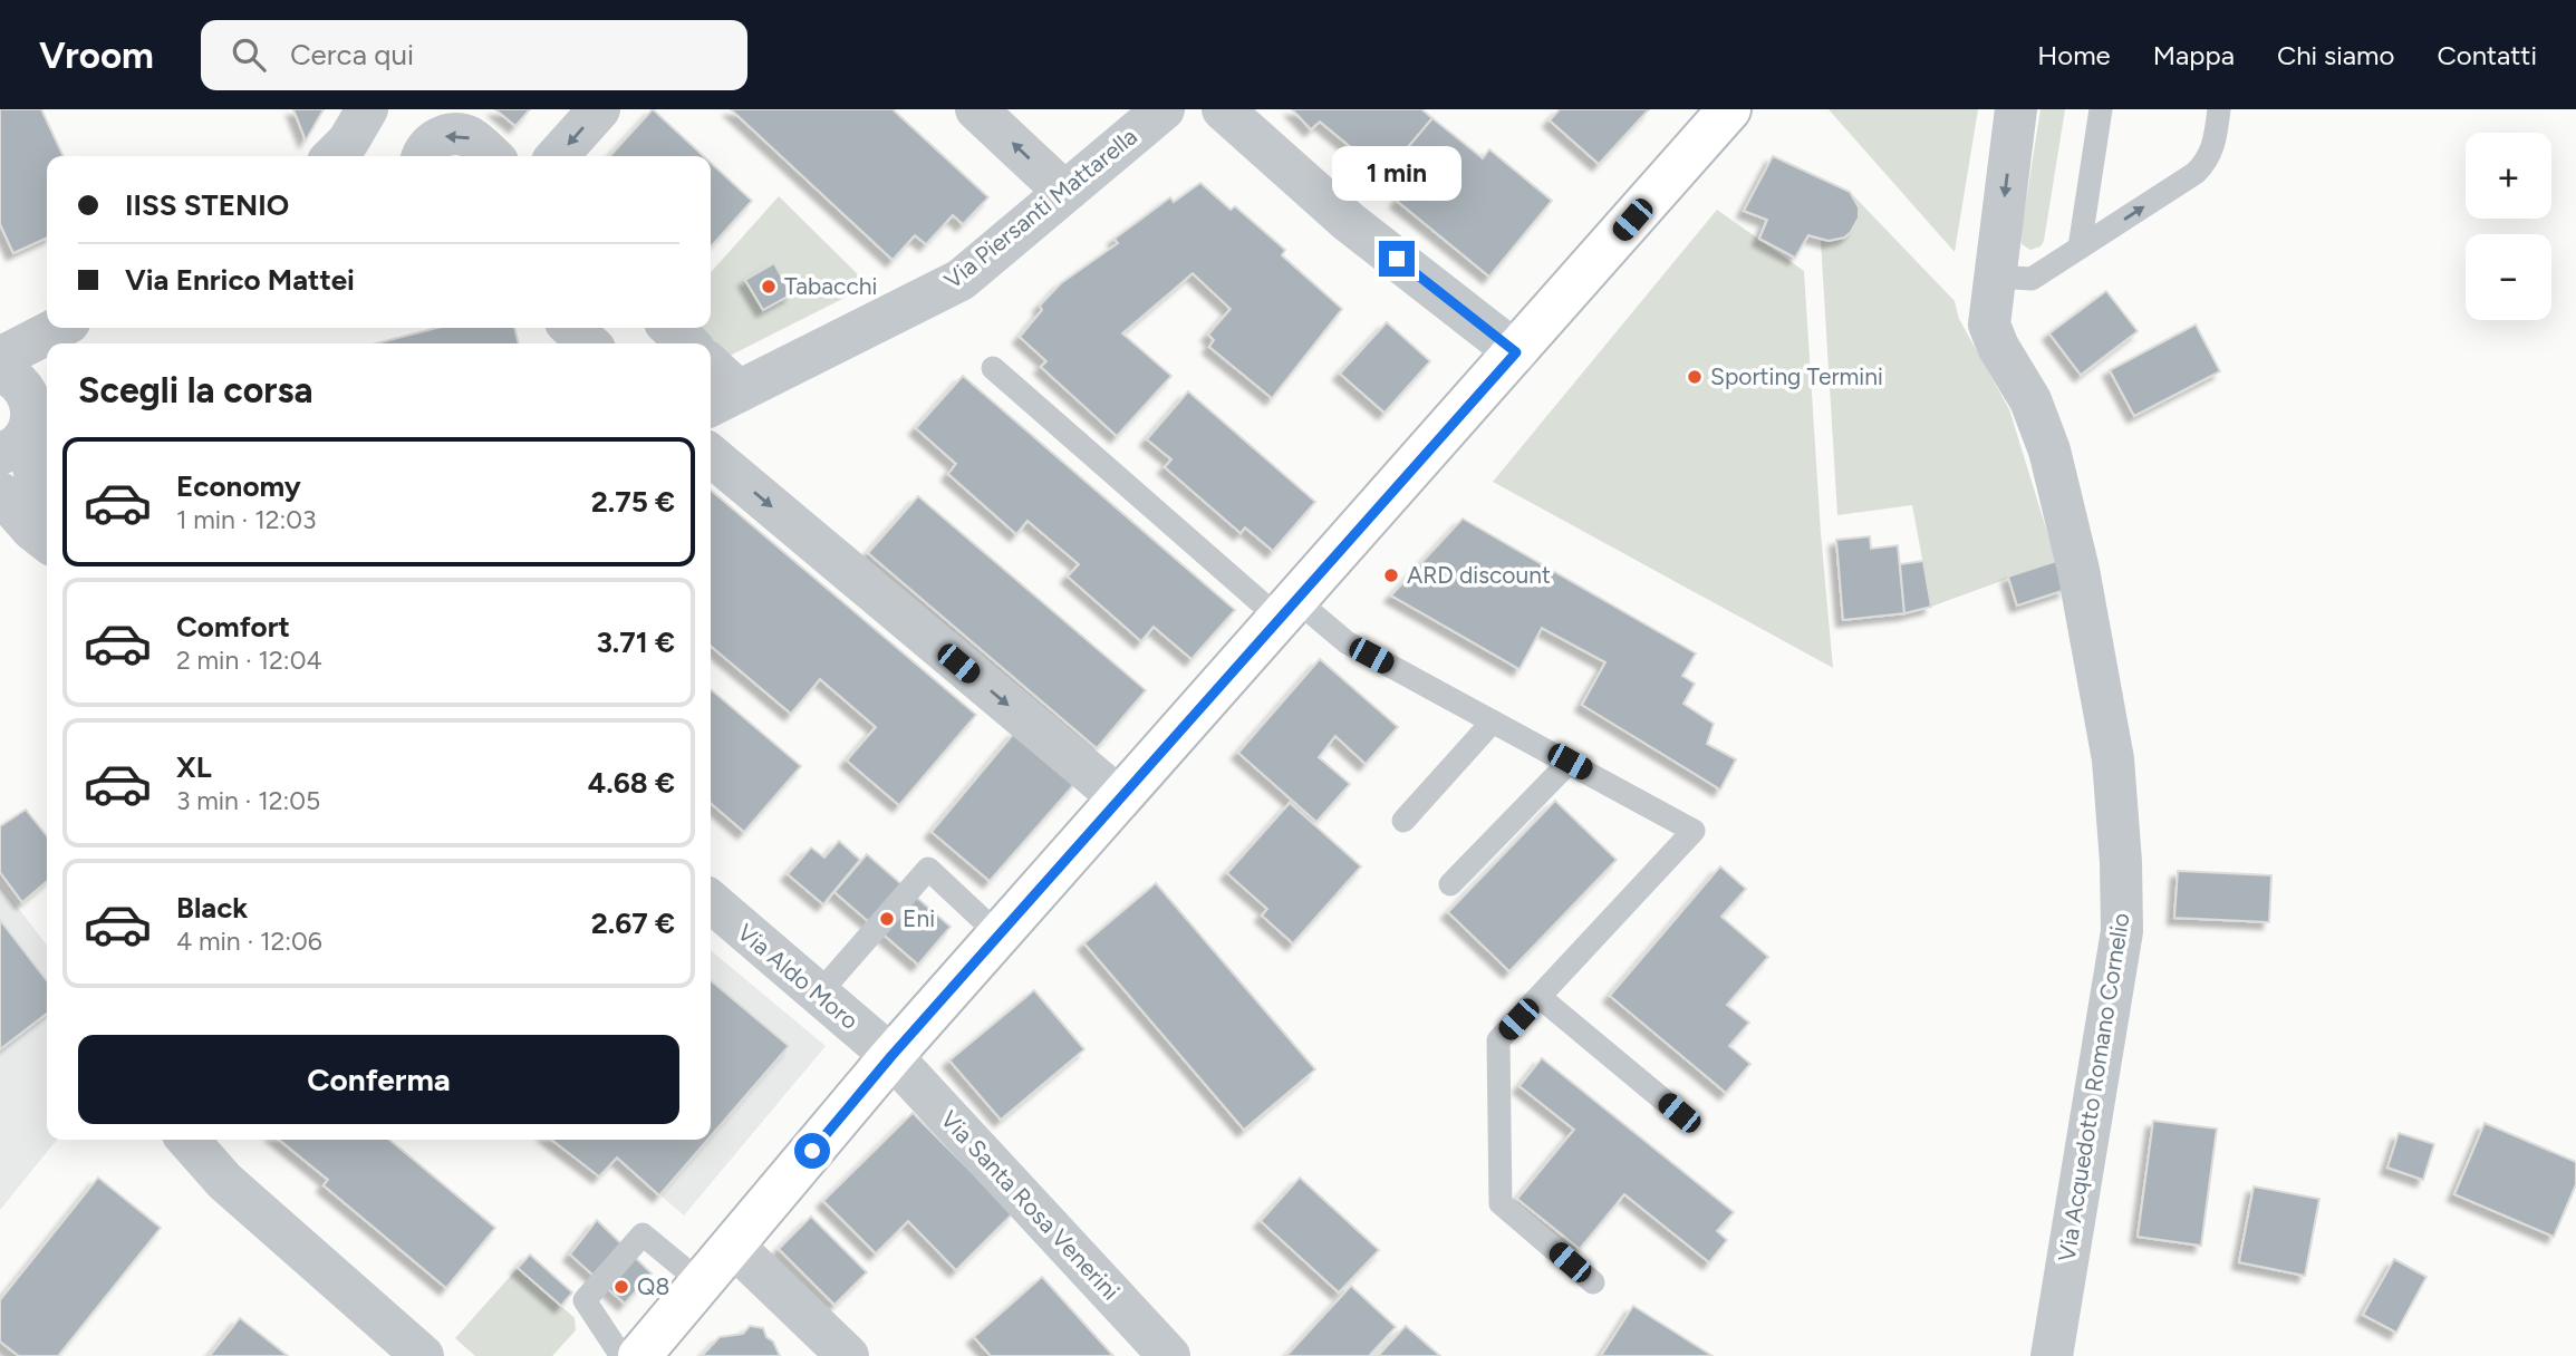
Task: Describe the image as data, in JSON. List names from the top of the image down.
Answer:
{
  "streets": {
    "street": [
      "Via Piersanti Mattarella",
      "Via Aldo Moro",
      "Via Acquedotto Romano Cornelio",
      "Via Santa Rosa Venerini"
    ]
  },
  "crossings": [
    ["Via Aldo Moro", "Via Santa Rosa Venerini"]
  ],
  "places": [
    "Tabacchi",
    "Sporting Termini",
    "ARD discount",
    "Eni",
    "Q8"
  ],
  "page": {
    "header": "Vroom",
    "search": "Cerca qui",
    "nav": [
      "Home",
      "Mappa",
      "Chi siamo",
      "Contatti"
    ],
    "map_buttons": ["+", "−"],
    "bubble": "1 min",
    "banner": ["IISS STENIO", "Via Enrico Mattei"],
    "heading": "Scegli la corsa",
    "list": [
      {
        "name": "Economy",
        "note": "1 min · 12:03",
        "value": "2.75 €"
      },
      {
        "name": "Comfort",
        "note": "2 min · 12:04",
        "value": "3.71 €"
      },
      {
        "name": "XL",
        "note": "3 min · 12:05",
        "value": "4.68 €"
      },
      {
        "name": "Black",
        "note": "4 min · 12:06",
        "value": "2.67 €"
      }
    ],
    "buttons": "Conferma"
  }
}
